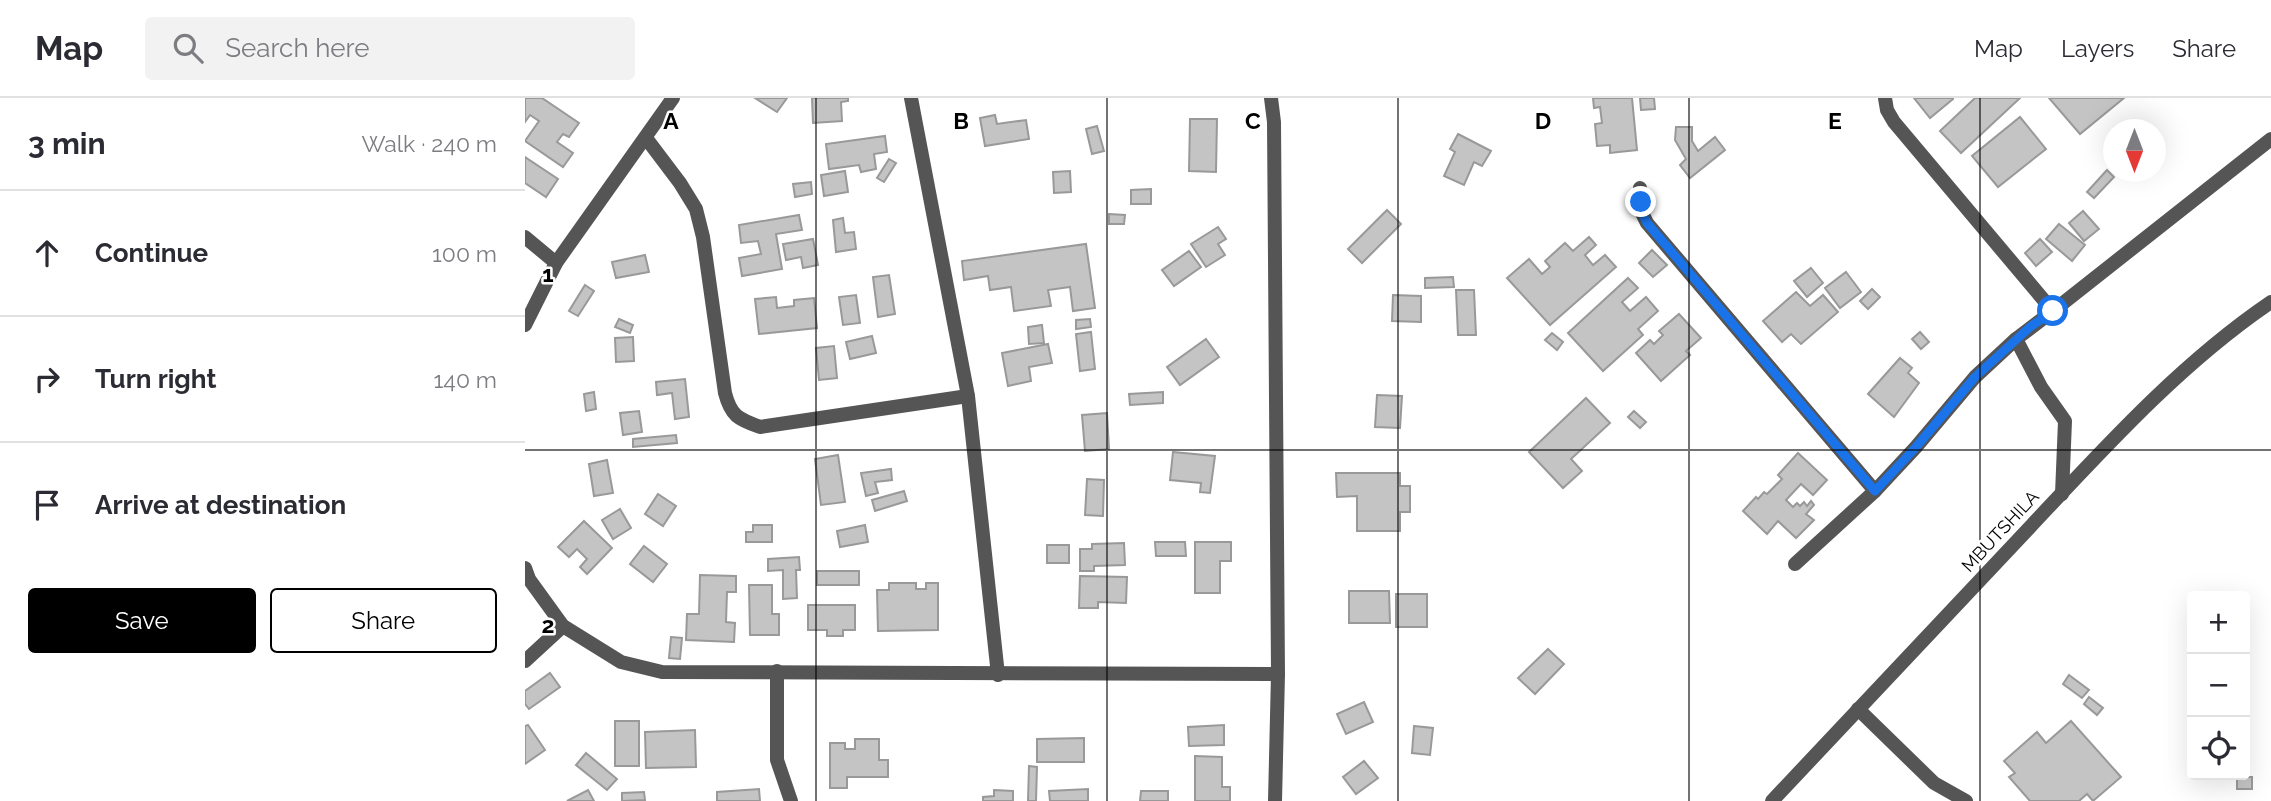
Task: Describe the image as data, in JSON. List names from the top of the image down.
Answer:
{
  "streets": {
    "street": ["MBUTSHILA"]
  },
  "north": "bottom",
  "page": {
    "header": "Map",
    "search": "Search here",
    "nav": ["Map", "Layers", "Share"],
    "heading": ["3 min", "Walk · 240 m"],
    "list": [
      ["Continue", "100 m"],
      ["Turn right", "140 m"],
      "Arrive at destination"
    ],
    "buttons": ["Save", "Share"],
    "map_buttons": ["+", "−"]
  },
  "grid": {
    "columns": [
      "A",
      "B",
      "C",
      "D",
      "E"
    ],
    "rows": ["1", "2"]
  }
}
